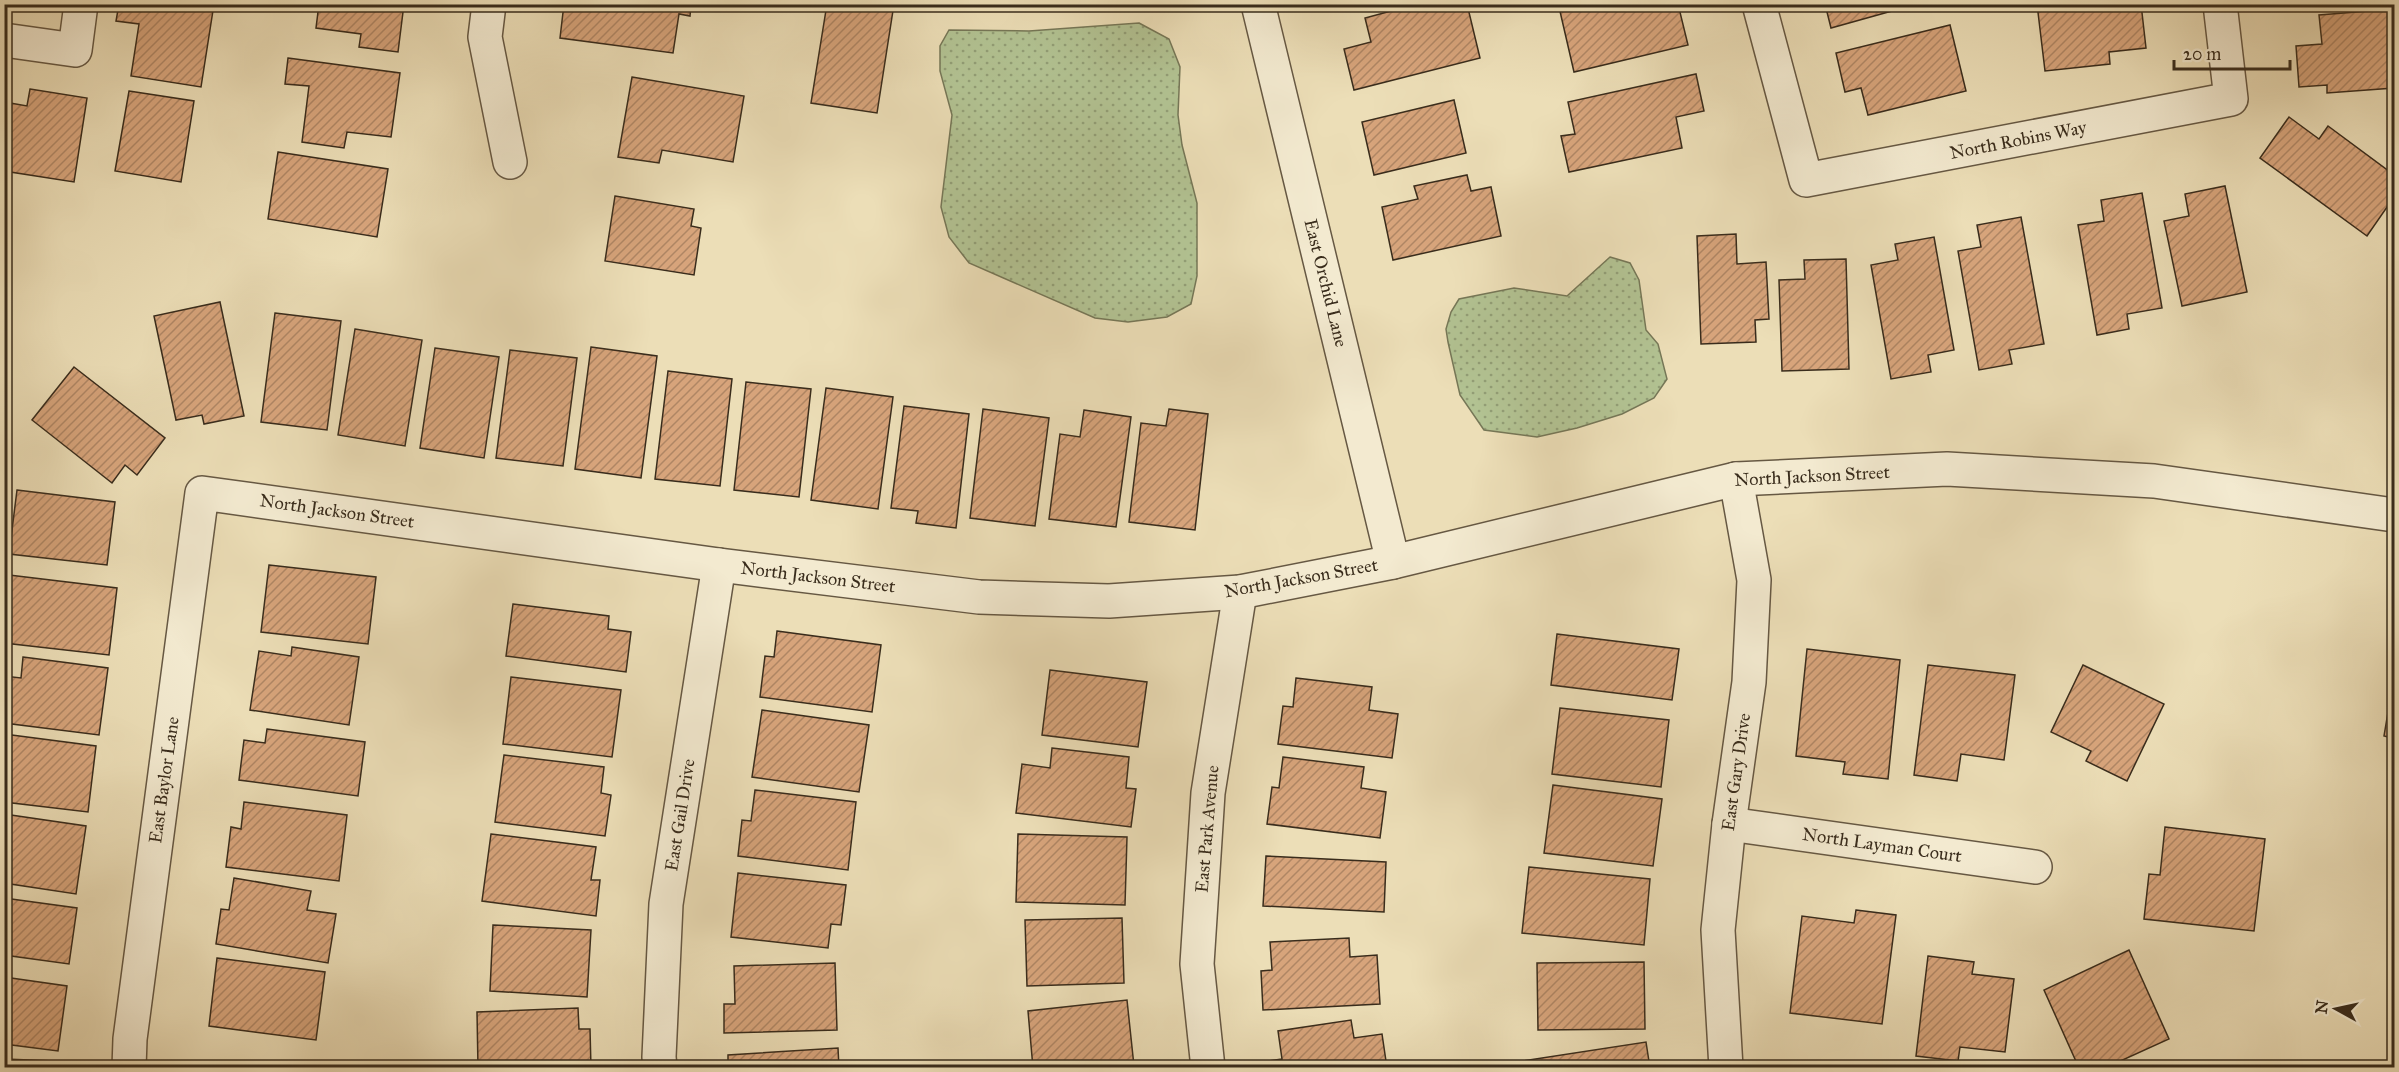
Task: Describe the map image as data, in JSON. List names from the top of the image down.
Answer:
{
  "streets": {
    "street": [
      "North Robins Way",
      "East Orchid Lane",
      "North Jackson Street",
      "East Gary Drive",
      "East Baylor Lane",
      "East Gail Drive",
      "East Park Avenue",
      "North Layman Court"
    ]
  },
  "crossings": [
    ["East Orchid Lane", "North Jackson Street"],
    ["North Jackson Street", "East Gary Drive"],
    ["North Jackson Street", "East Baylor Lane"],
    ["North Jackson Street", "East Gail Drive"],
    ["North Jackson Street", "East Park Avenue"],
    ["East Gary Drive", "North Layman Court"]
  ],
  "scale_bar": "20 m",
  "north": "left"
}
